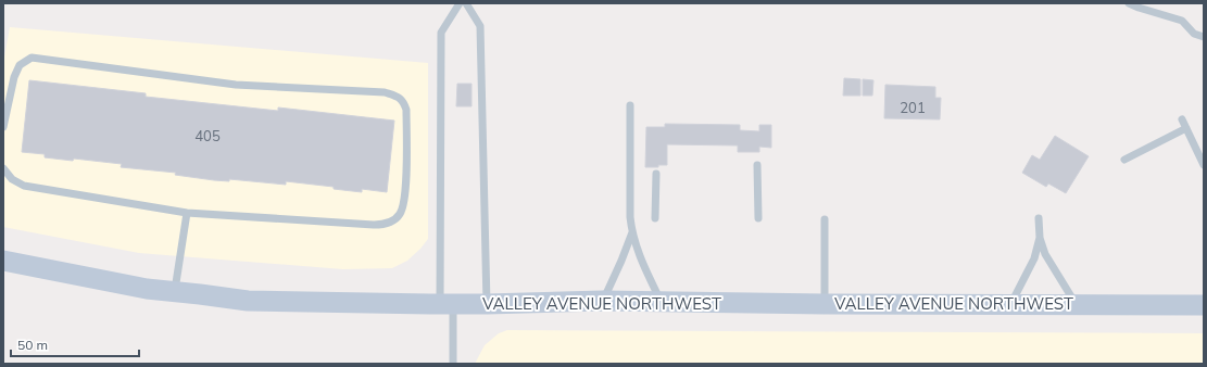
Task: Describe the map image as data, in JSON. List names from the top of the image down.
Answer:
{
  "streets": {
    "main road": ["VALLEY AVENUE NORTHWEST"]
  },
  "house_numbers": ["201", "405"],
  "scale_bar": "50 m"
}
